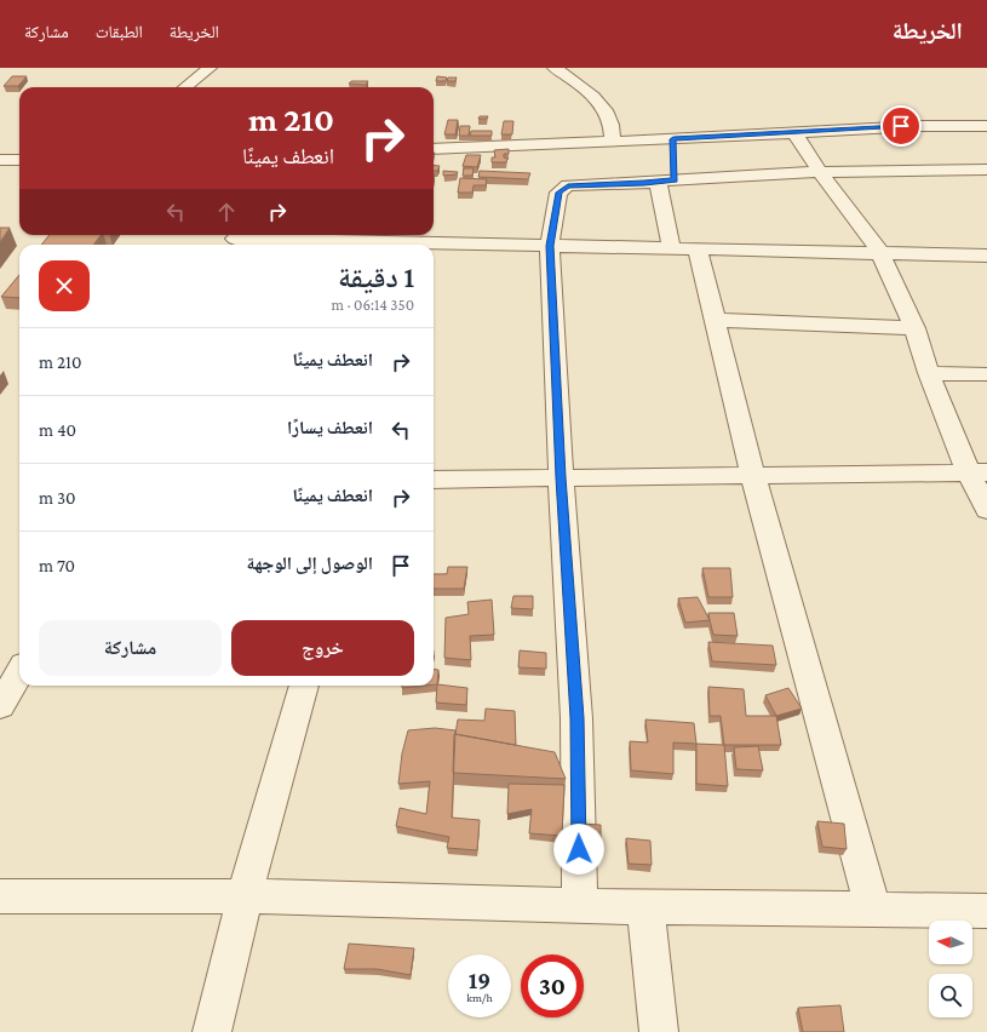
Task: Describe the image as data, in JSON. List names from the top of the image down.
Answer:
{
  "north": "left",
  "page": {
    "header": "الخريطة",
    "nav": ["الخريطة", "الطبقات", "مشاركة"],
    "turn": ["210 m", "انعطف يمينًا"],
    "heading": ["1 دقيقة", "350 m · 06:14"],
    "list": [
      {
        "name": "انعطف يمينًا",
        "value": "210 m"
      },
      {
        "name": "انعطف يسارًا",
        "value": "40 m"
      },
      {
        "name": "انعطف يمينًا",
        "value": "30 m"
      },
      {
        "name": "الوصول إلى الوجهة",
        "value": "70 m"
      }
    ],
    "buttons": ["خروج", "مشاركة"],
    "speed": "19 km/h",
    "limit": "30"
  }
}
